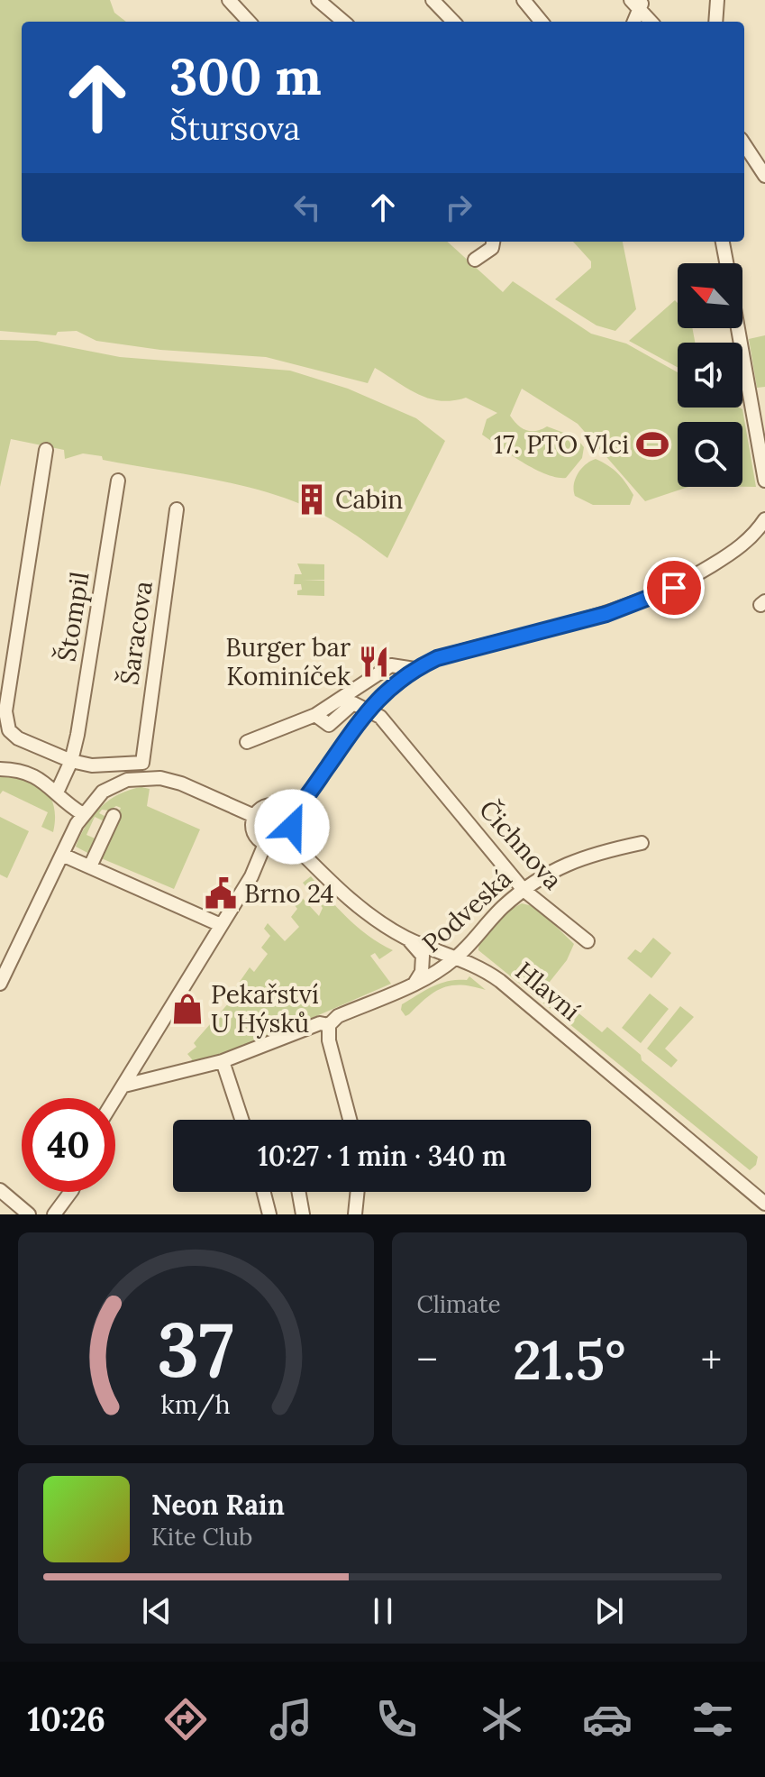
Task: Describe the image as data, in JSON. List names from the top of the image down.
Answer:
{
  "streets": {
    "street": [
      "Štompil",
      "Šaracova",
      "Čichnova",
      "Podveská",
      "Hlavní"
    ]
  },
  "crossings": [
    ["Štompil", "Šaracova"],
    ["Čichnova", "Podveská"],
    ["Podveská", "Hlavní"]
  ],
  "places": {
    "sports": ["17. PTO Vlci"],
    "building": ["Cabin"],
    "restaurant": ["Burger bar Kominíček"],
    "public building": ["Brno 24"],
    "shop": ["Pekařství U Hýsků"]
  },
  "north": "top left",
  "page": {
    "turn": ["300 m", "Štursova"],
    "limit": "40",
    "trip": "10:27 · 1 min · 340 m",
    "tile": "Climate",
    "heat": ["−", "21.5°", "+"],
    "song": ["Neon Rain", "Kite Club"],
    "tabs": "10:26",
    "gauge": ["37", "km/h"]
  }
}
